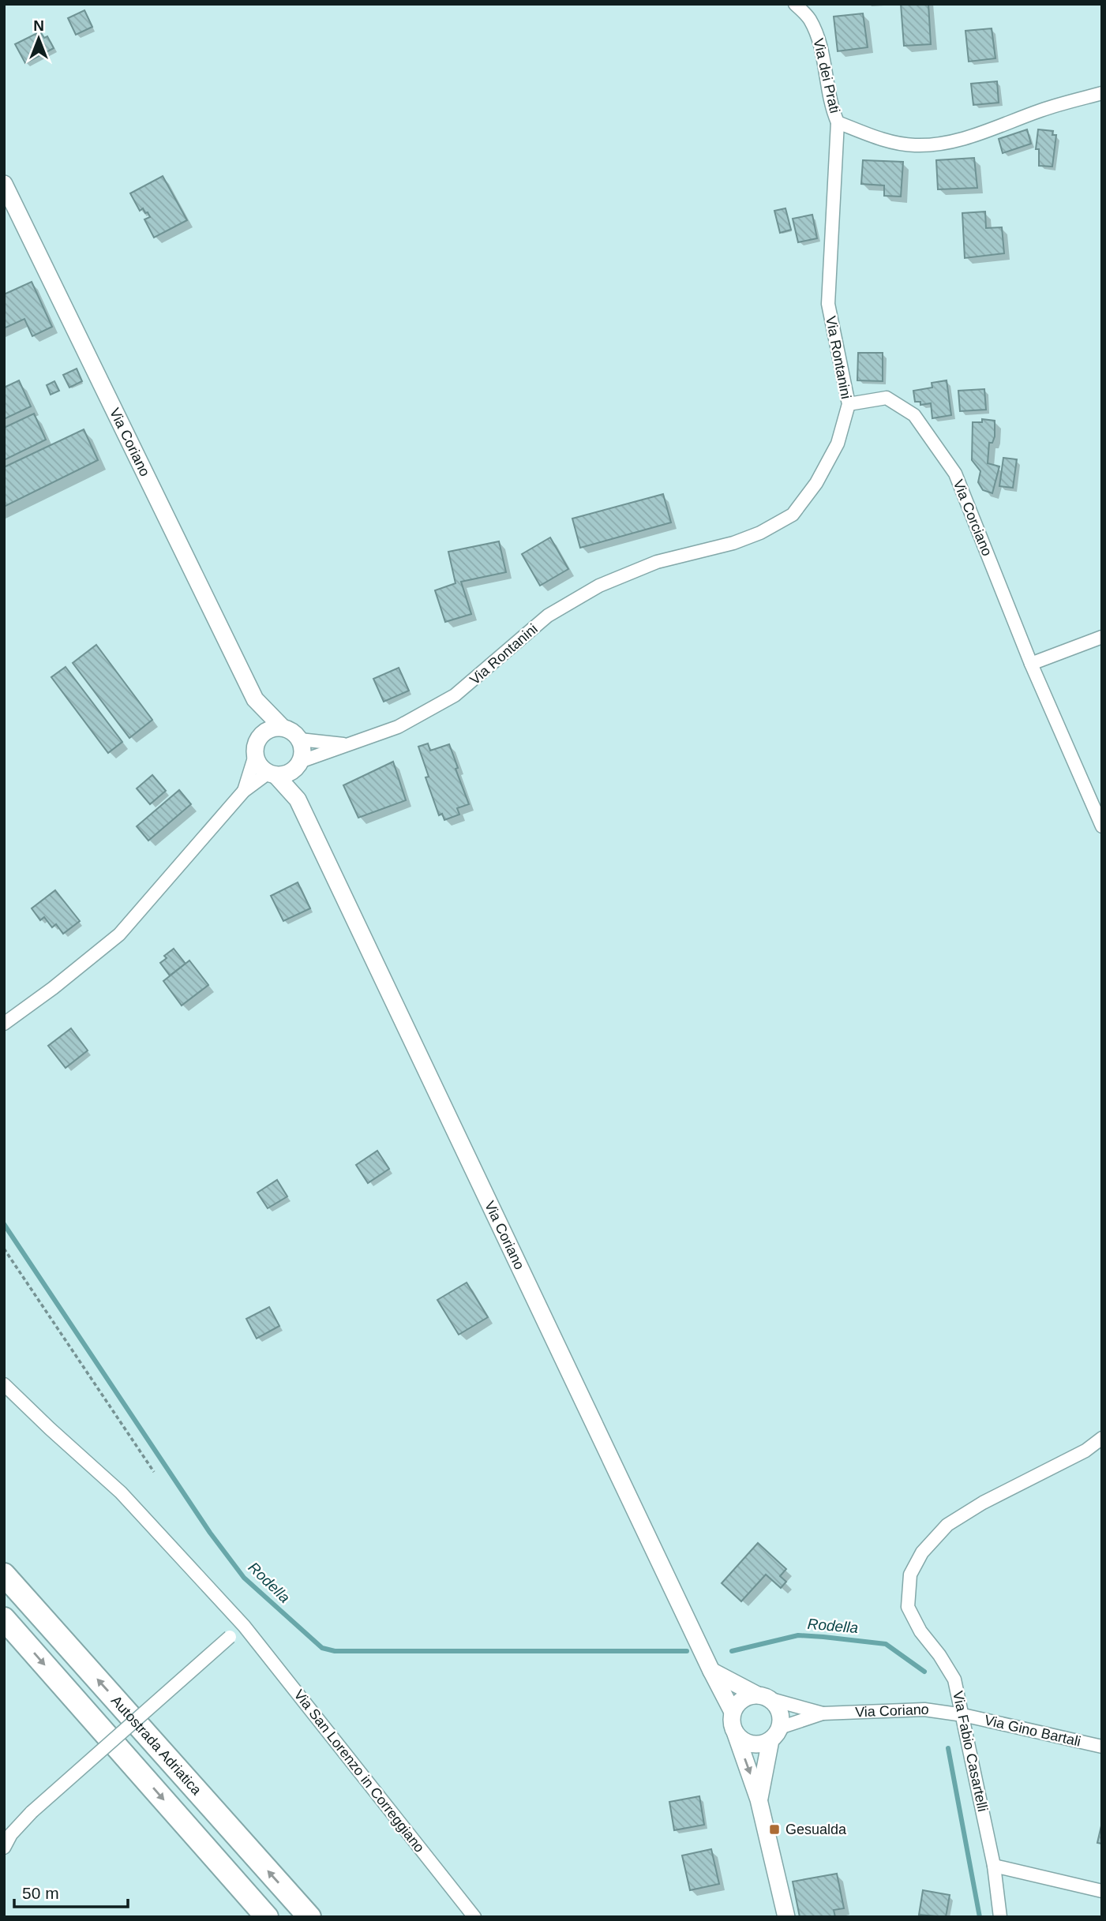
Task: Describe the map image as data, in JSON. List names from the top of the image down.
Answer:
{
  "streets": {
    "highway": ["Autostrada Adriatica"],
    "main road": ["Via Coriano"],
    "street": [
      "Via dei Prati",
      "Via Rontanini",
      "Via Corciano",
      "Via Gino Bartali",
      "Via Fabio Casartelli",
      "Via San Lorenzo in Correggiano"
    ]
  },
  "crossings": [
    ["Via dei Prati", "Via Rontanini"],
    ["Via Rontanini", "Via Coriano"],
    ["Via Rontanini", "Via Corciano"],
    ["Via Coriano", "Via Gino Bartali"],
    ["Via Coriano", "Via Fabio Casartelli"],
    ["Via Gino Bartali", "Via Fabio Casartelli"]
  ],
  "water": ["Rodella"],
  "places": {
    "transit": ["Gesualda"]
  },
  "scale_bar": "50 m",
  "north": "top"
}
